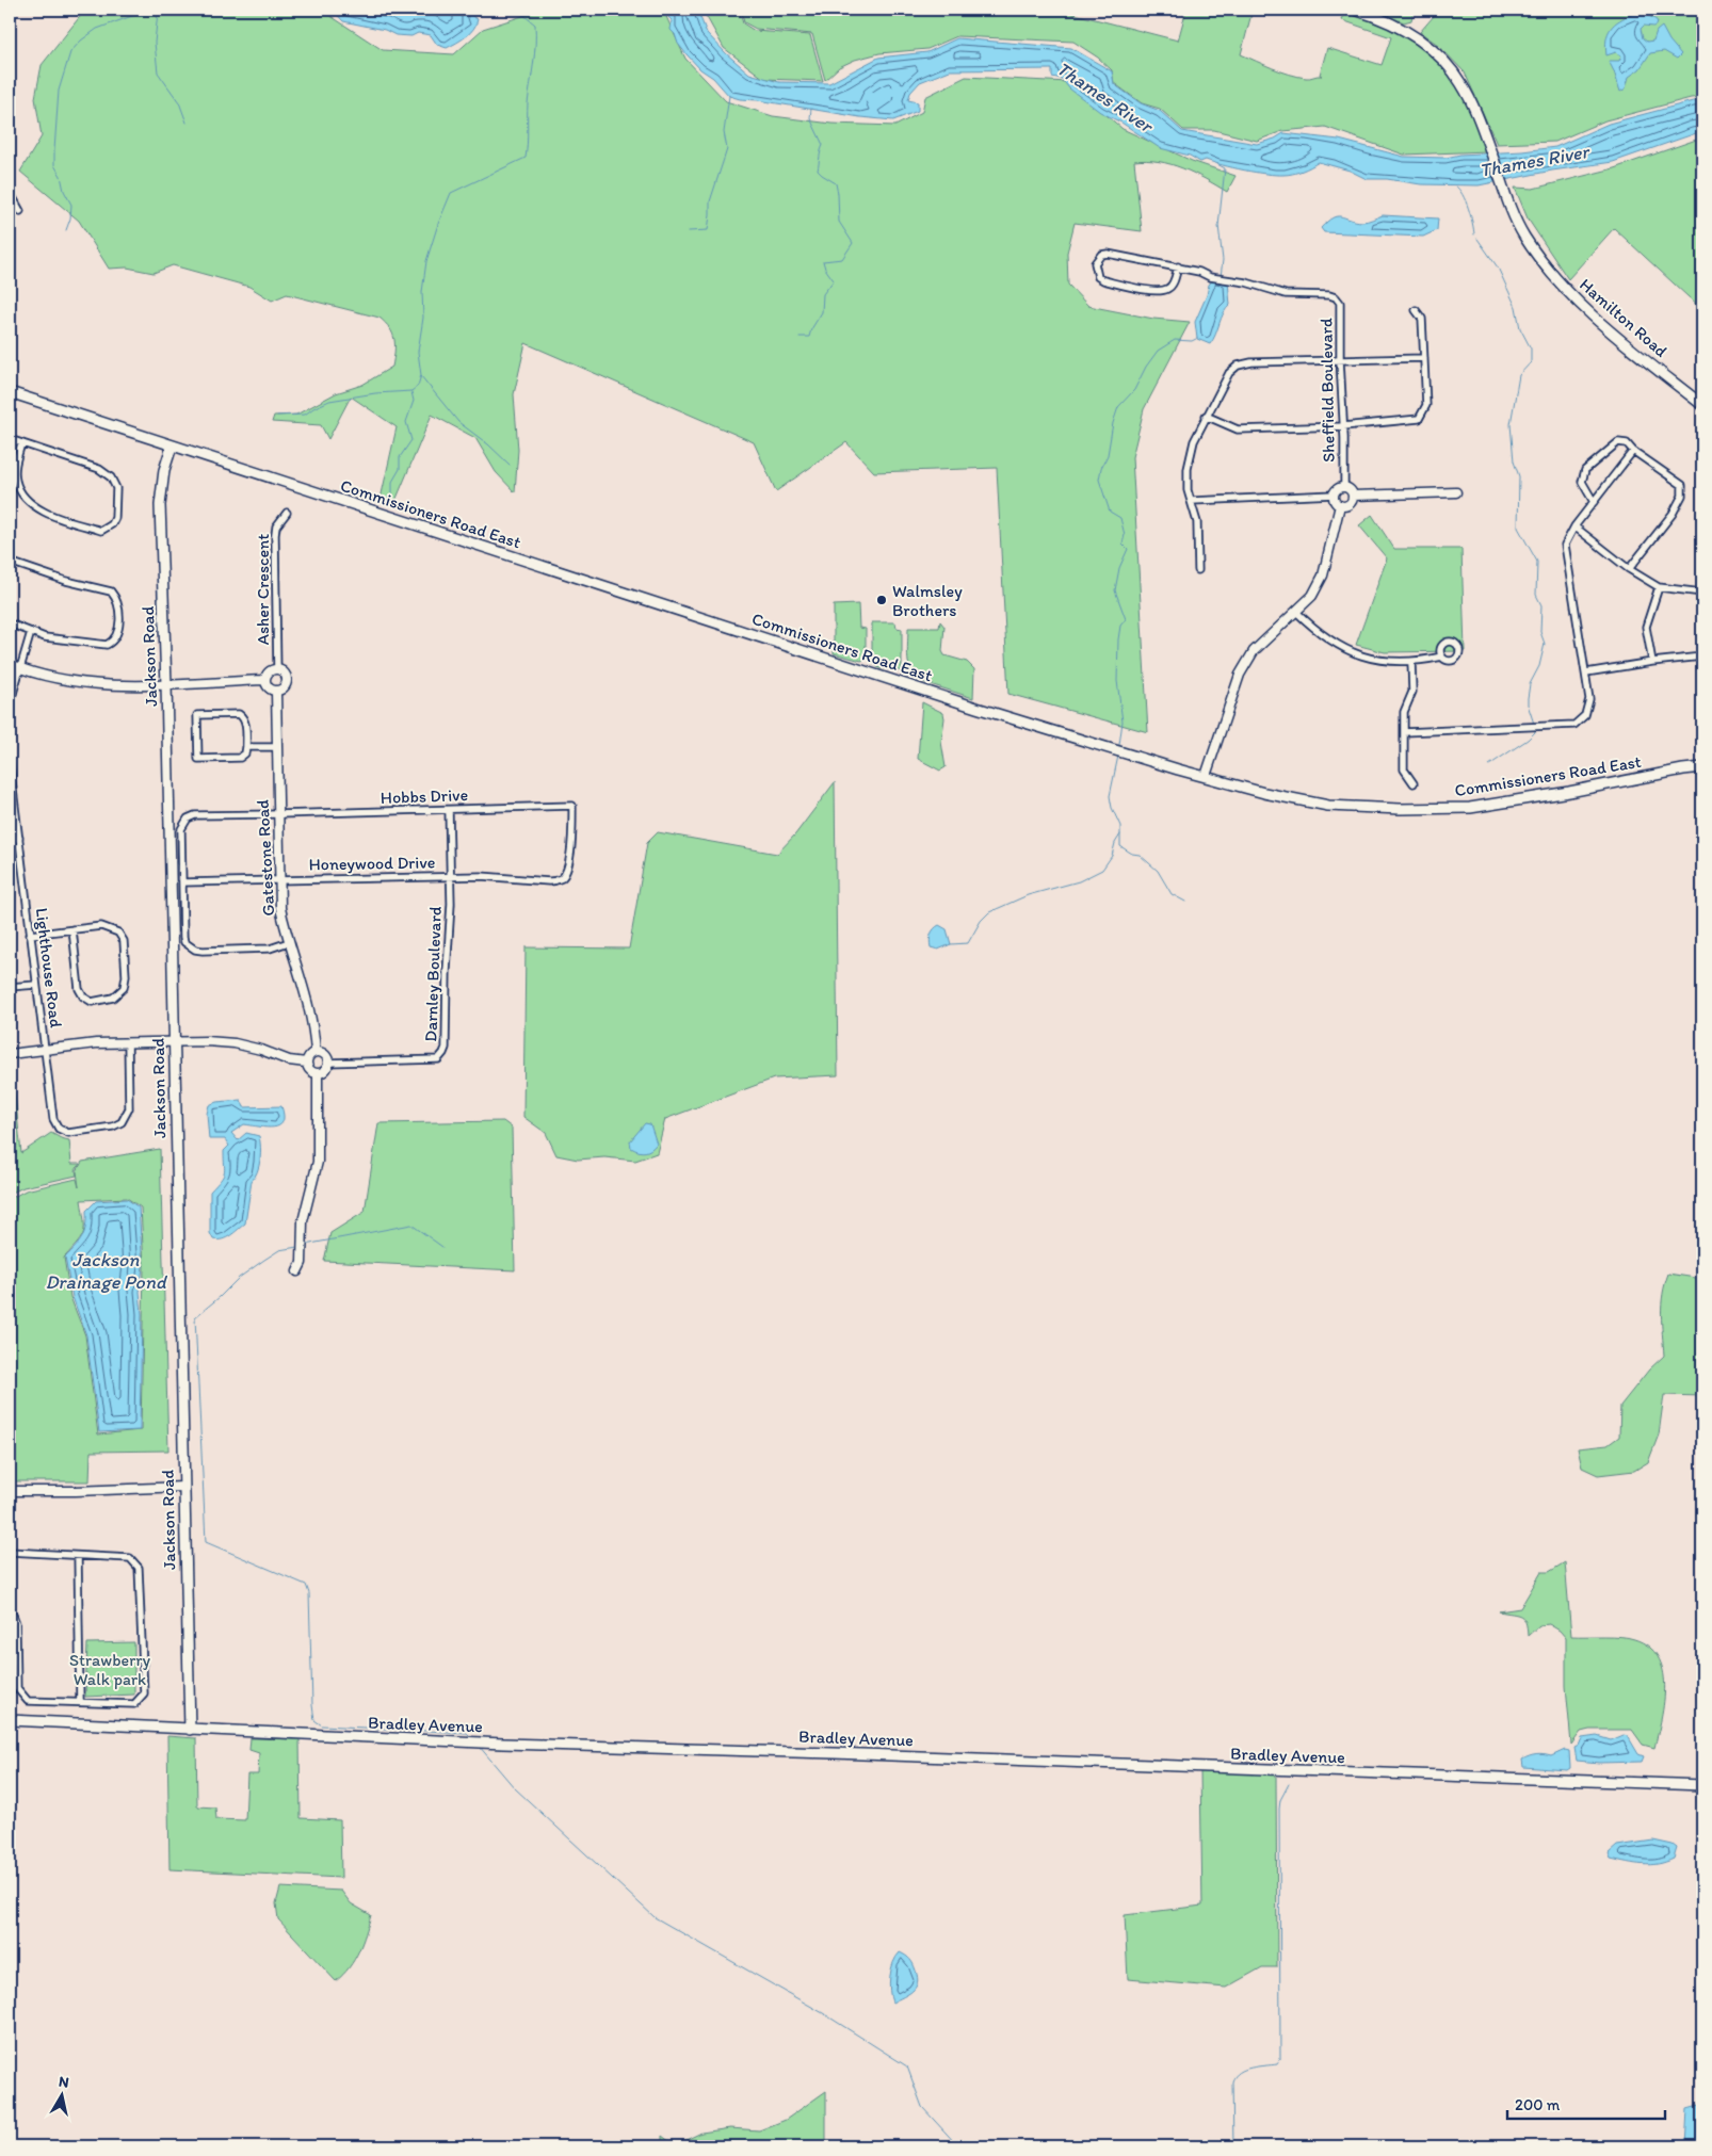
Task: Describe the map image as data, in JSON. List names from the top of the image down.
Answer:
{
  "streets": {
    "main road": [
      "Hamilton Road",
      "Commissioners Road East",
      "Jackson Road",
      "Bradley Avenue"
    ],
    "street": [
      "Sheffield Boulevard",
      "Asher Crescent",
      "Hobbs Drive",
      "Gatestone Road",
      "Honeywood Drive",
      "Lighthouse Road",
      "Darnley Boulevard"
    ]
  },
  "crossings": [
    ["Commissioners Road East", "Jackson Road"],
    ["Asher Crescent", "Gatestone Road"],
    ["Jackson Road", "Bradley Avenue"],
    ["Hobbs Drive", "Gatestone Road"],
    ["Hobbs Drive", "Honeywood Drive"],
    ["Hobbs Drive", "Darnley Boulevard"],
    ["Gatestone Road", "Honeywood Drive"],
    ["Gatestone Road", "Darnley Boulevard"],
    ["Honeywood Drive", "Darnley Boulevard"]
  ],
  "water": ["Thames River", "Jackson Drainage Pond"],
  "parks": ["Strawberry Walk park"],
  "places": ["Walmsley Brothers"],
  "scale_bar": "200 m",
  "north": "top"
}
